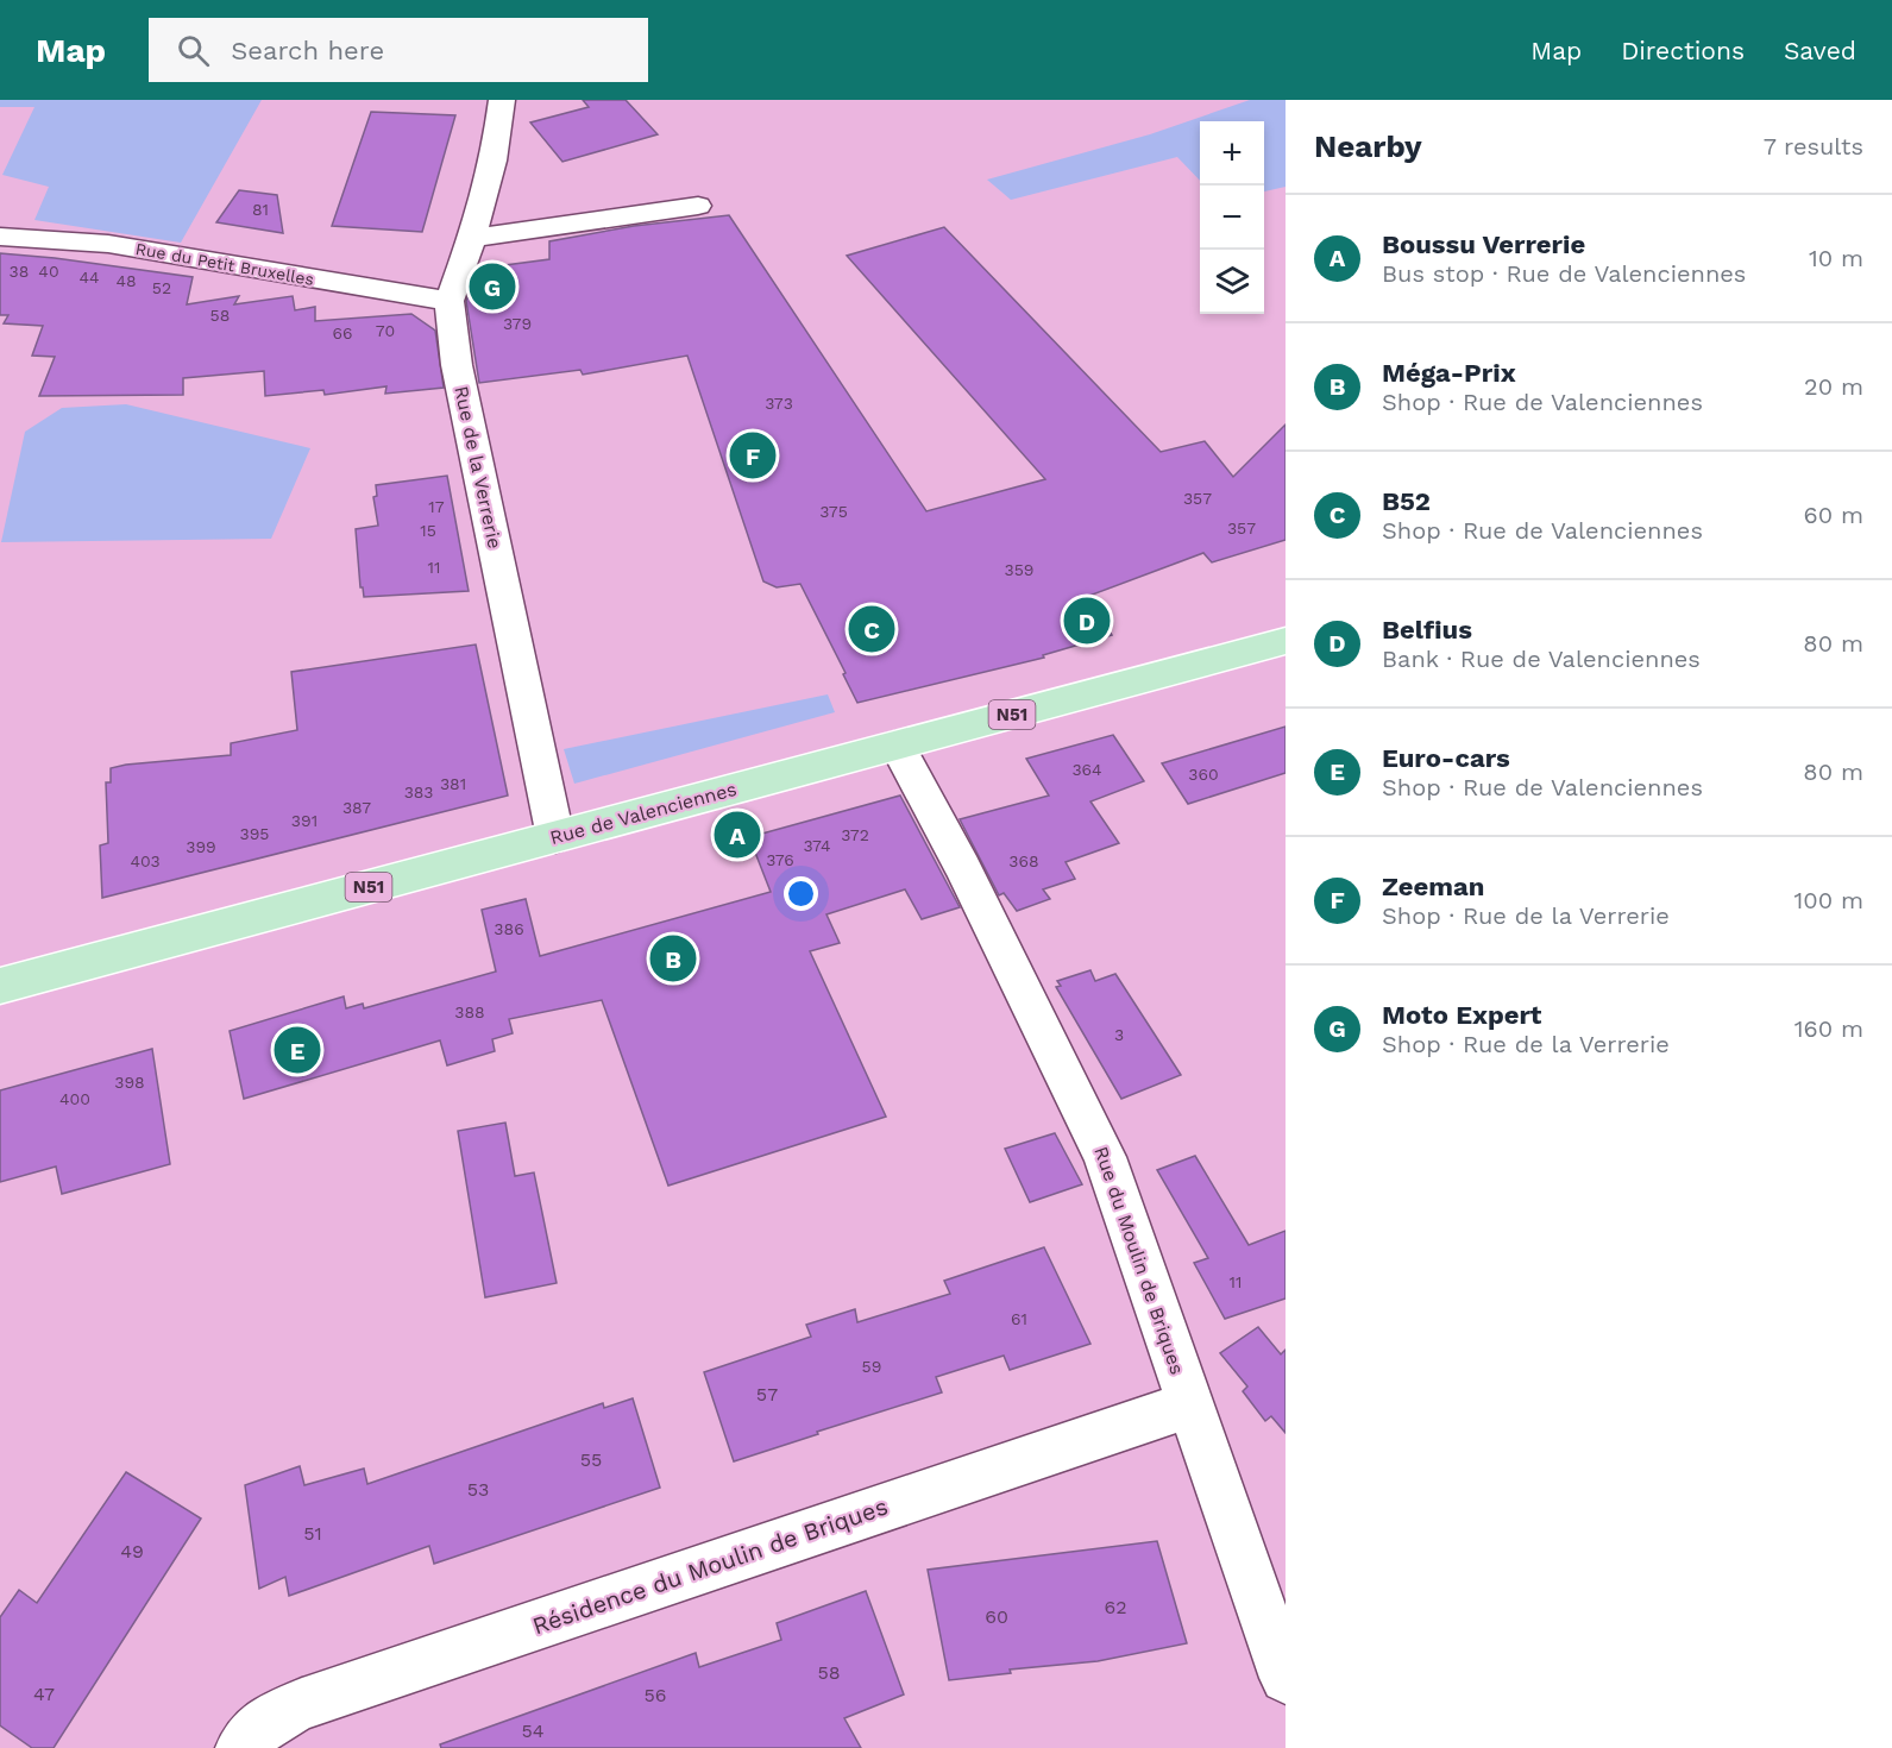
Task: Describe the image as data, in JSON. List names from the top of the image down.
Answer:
{
  "streets": {
    "main road": ["N51", "Rue de Valenciennes"],
    "street": [
      "Rue du Petit Bruxelles",
      "Rue de la Verrerie",
      "Rue du Moulin de Briques",
      "Résidence du Moulin de Briques"
    ]
  },
  "crossings": [
    ["Rue du Petit Bruxelles", "Rue de la Verrerie"],
    ["Rue de la Verrerie", "Rue de Valenciennes"],
    ["Rue de Valenciennes", "Rue du Moulin de Briques"],
    ["Rue du Moulin de Briques", "Résidence du Moulin de Briques"]
  ],
  "house_numbers": [
    "81",
    "38",
    "40",
    "44",
    "48",
    "52",
    "58",
    "379",
    "70",
    "66",
    "373",
    "357",
    "17",
    "375",
    "357",
    "15",
    "11",
    "359",
    "364",
    "360",
    "381",
    "383",
    "387",
    "391",
    "395",
    "372",
    "374",
    "399",
    "376",
    "403",
    "368",
    "386",
    "388",
    "3",
    "398",
    "400",
    "11",
    "61",
    "59",
    "57",
    "55",
    "53",
    "51",
    "49",
    "62",
    "60",
    "58",
    "47",
    "56",
    "54"
  ],
  "page": {
    "header": "Map",
    "search": "Search here",
    "nav": ["Map", "Directions", "Saved"],
    "heading": ["Nearby", "7 results"],
    "map_buttons": ["+", "−"],
    "list": [
      {
        "mark": "A",
        "name": "Boussu Verrerie",
        "note": "Bus stop · Rue de Valenciennes",
        "value": "10 m"
      },
      {
        "mark": "B",
        "name": "Méga-Prix",
        "note": "Shop · Rue de Valenciennes",
        "value": "20 m"
      },
      {
        "mark": "C",
        "name": "B52",
        "note": "Shop · Rue de Valenciennes",
        "value": "60 m"
      },
      {
        "mark": "D",
        "name": "Belfius",
        "note": "Bank · Rue de Valenciennes",
        "value": "80 m"
      },
      {
        "mark": "E",
        "name": "Euro-cars",
        "note": "Shop · Rue de Valenciennes",
        "value": "80 m"
      },
      {
        "mark": "F",
        "name": "Zeeman",
        "note": "Shop · Rue de la Verrerie",
        "value": "100 m"
      },
      {
        "mark": "G",
        "name": "Moto Expert",
        "note": "Shop · Rue de la Verrerie",
        "value": "160 m"
      }
    ],
    "pins": [
      "G",
      "F",
      "D",
      "C",
      "A",
      "B",
      "E"
    ]
  }
}
